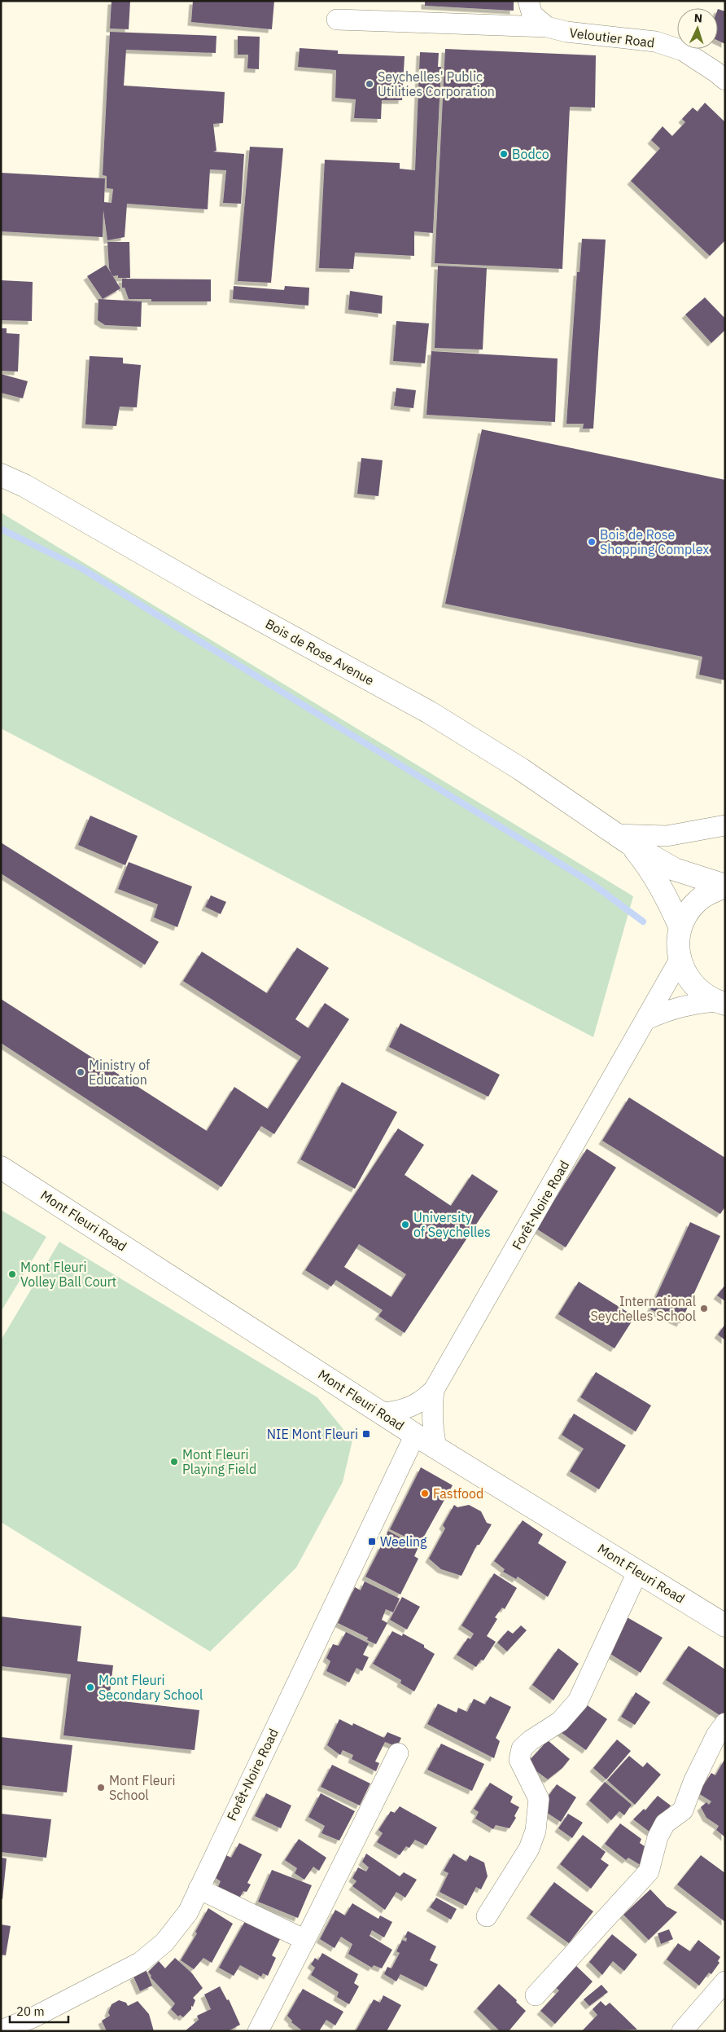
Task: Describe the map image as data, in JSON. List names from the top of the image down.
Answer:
{
  "streets": {
    "main road": ["Bois de Rose Avenue", "Mont Fleuri Road"],
    "street": ["Veloutier Road", "Forêt-Noire Road"]
  },
  "crossings": [
    ["Forêt-Noire Road", "Mont Fleuri Road"]
  ],
  "places": {
    "other": [
      "Seychelles' Public Utilities Corporation",
      "Bodco",
      "Bois de Rose Shopping Complex",
      "Ministry of Education",
      "University of Seychelles",
      "Mont Fleuri Volley Ball Court",
      "International Seychelles School",
      "Mont Fleuri Playing Field",
      "Fastfood",
      "Mont Fleuri Secondary School",
      "Mont Fleuri School"
    ],
    "transit": ["NIE Mont Fleuri", "Weeling"]
  },
  "scale_bar": "20 m",
  "north": "top"
}
